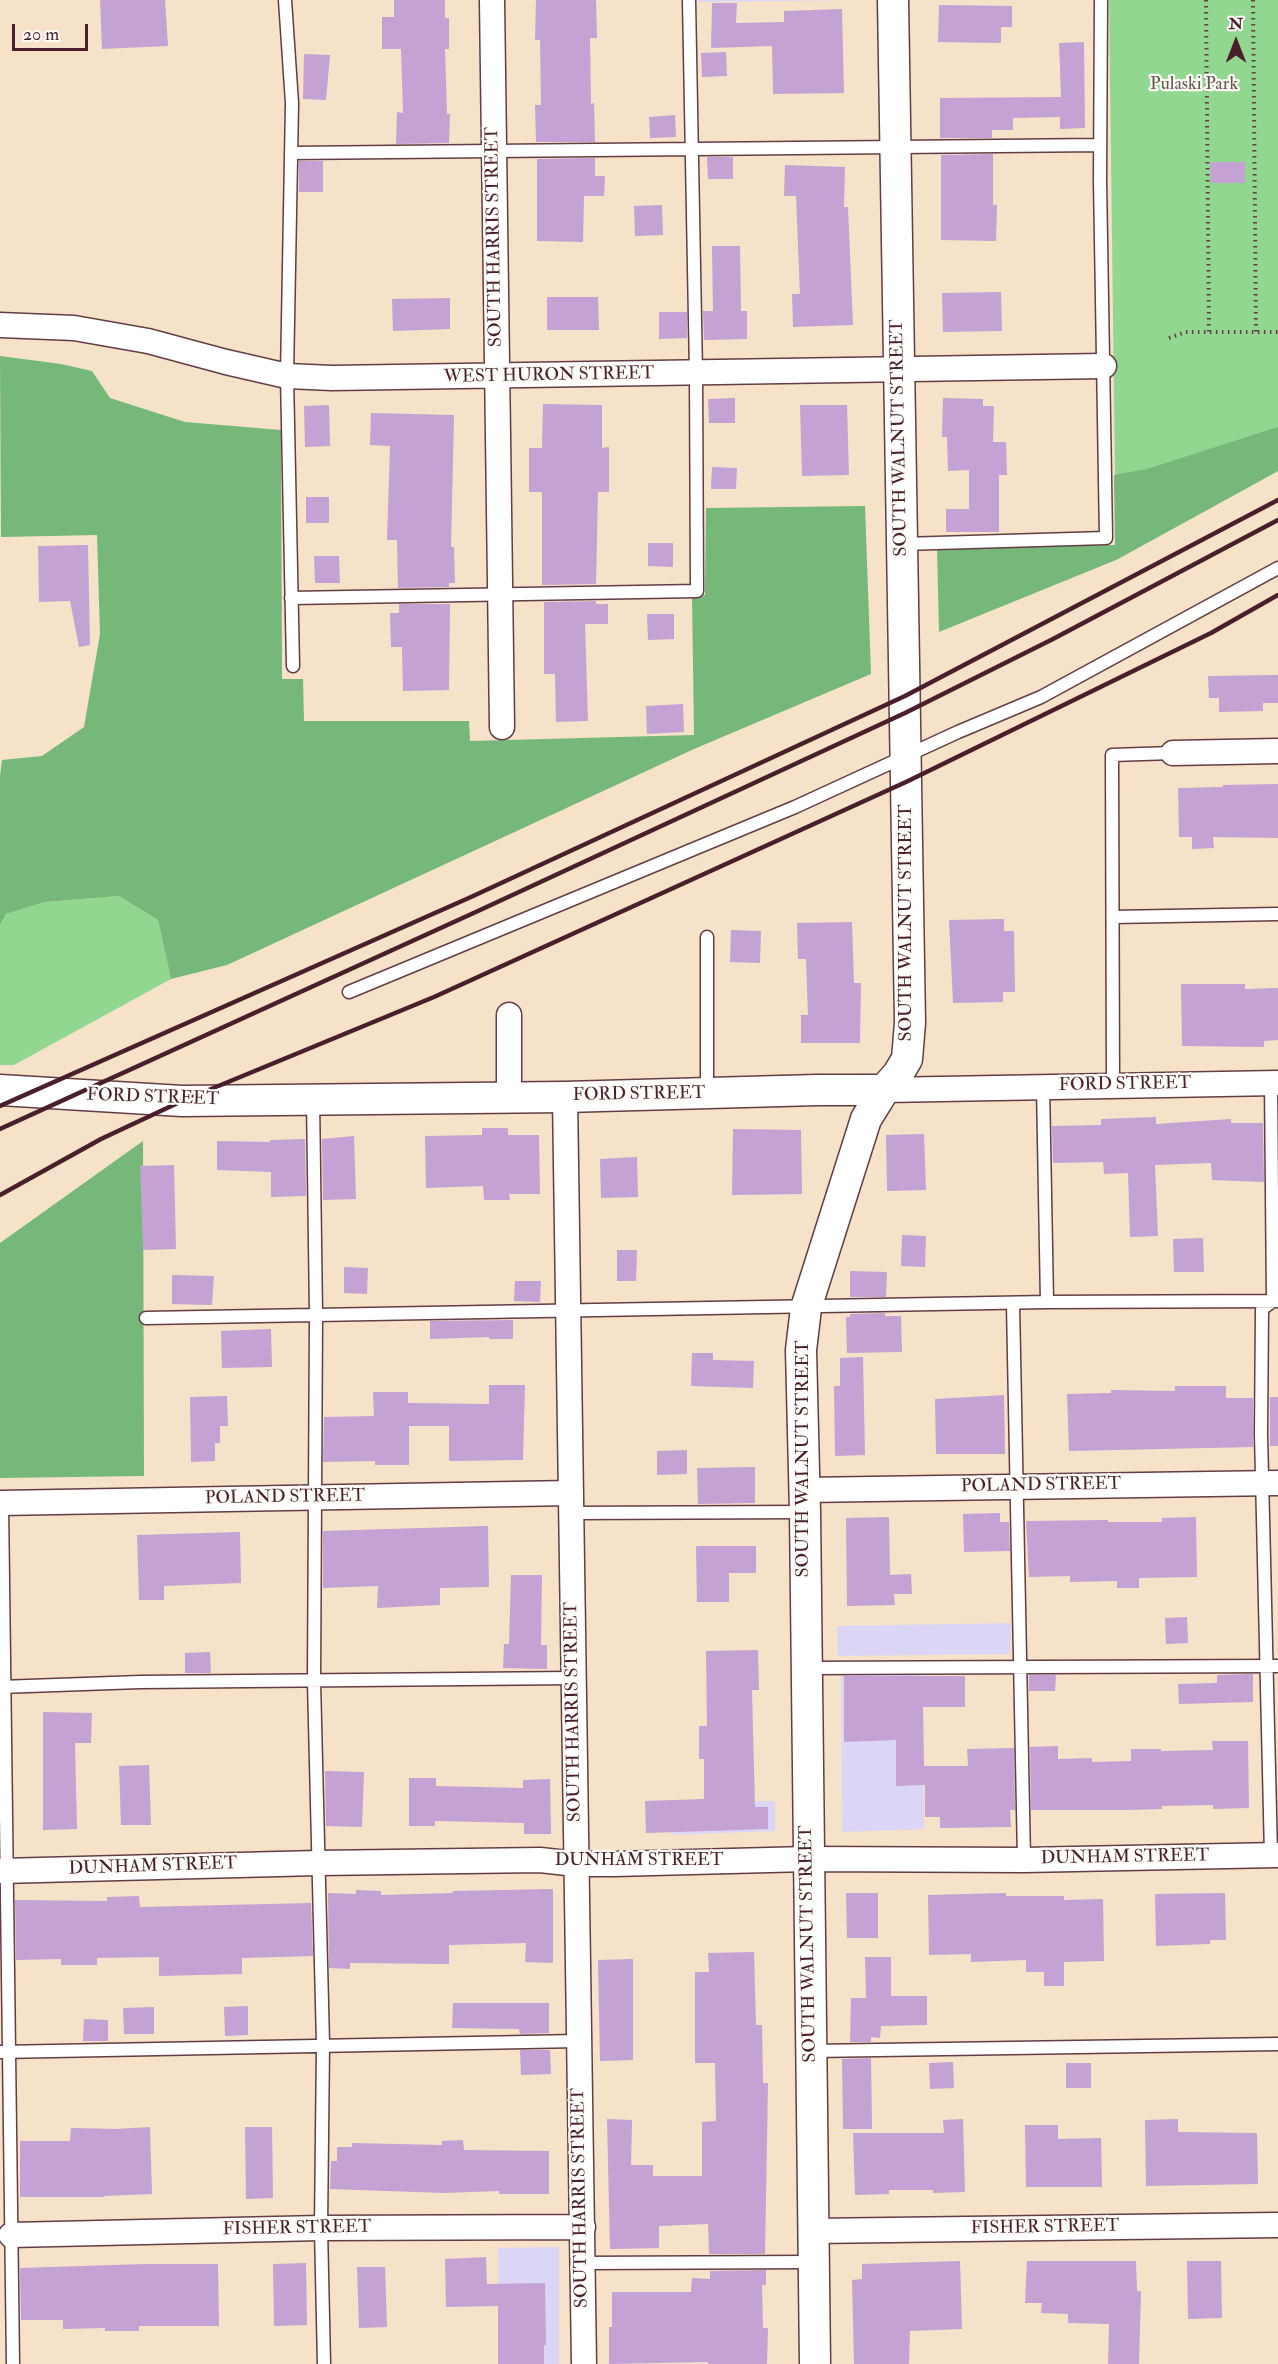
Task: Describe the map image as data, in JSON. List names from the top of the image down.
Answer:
{
  "streets": {
    "street": [
      "SOUTH HARRIS STREET",
      "WEST HURON STREET",
      "SOUTH WALNUT STREET",
      "FORD STREET",
      "POLAND STREET",
      "DUNHAM STREET",
      "FISHER STREET"
    ]
  },
  "crossings": [
    ["SOUTH HARRIS STREET", "WEST HURON STREET"],
    ["SOUTH HARRIS STREET", "FORD STREET"],
    ["SOUTH HARRIS STREET", "POLAND STREET"],
    ["SOUTH HARRIS STREET", "DUNHAM STREET"],
    ["SOUTH HARRIS STREET", "FISHER STREET"],
    ["WEST HURON STREET", "SOUTH WALNUT STREET"],
    ["SOUTH WALNUT STREET", "FORD STREET"],
    ["SOUTH WALNUT STREET", "POLAND STREET"],
    ["SOUTH WALNUT STREET", "DUNHAM STREET"],
    ["SOUTH WALNUT STREET", "FISHER STREET"]
  ],
  "parks": ["Pulaski Park"],
  "scale_bar": "20 m",
  "north": "top"
}
